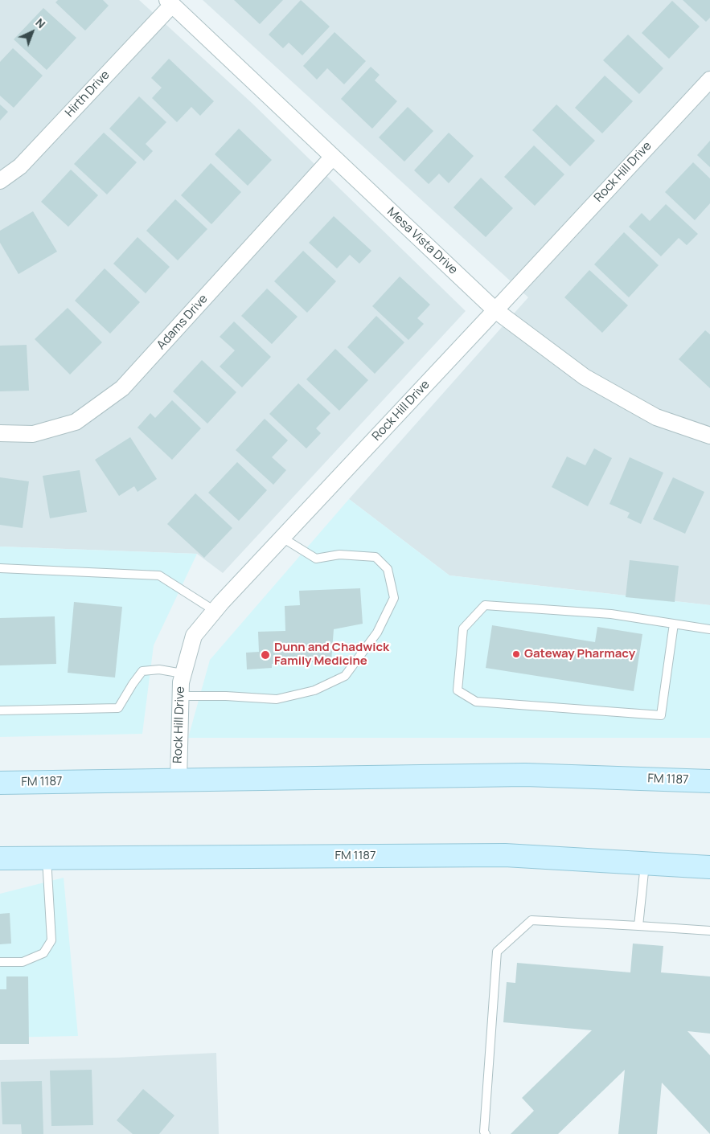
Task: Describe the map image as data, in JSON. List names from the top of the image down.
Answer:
{
  "streets": {
    "main road": ["FM 1187"],
    "street": [
      "Hirth Drive",
      "Rock Hill Drive",
      "Mesa Vista Drive",
      "Adams Drive"
    ]
  },
  "crossings": [
    ["Hirth Drive", "Mesa Vista Drive"],
    ["Rock Hill Drive", "Mesa Vista Drive"],
    ["Rock Hill Drive", "FM 1187"],
    ["Mesa Vista Drive", "Adams Drive"]
  ],
  "places": ["Gateway Pharmacy", "Dunn and Chadwick Family Medicine"],
  "north": "top right"
}
